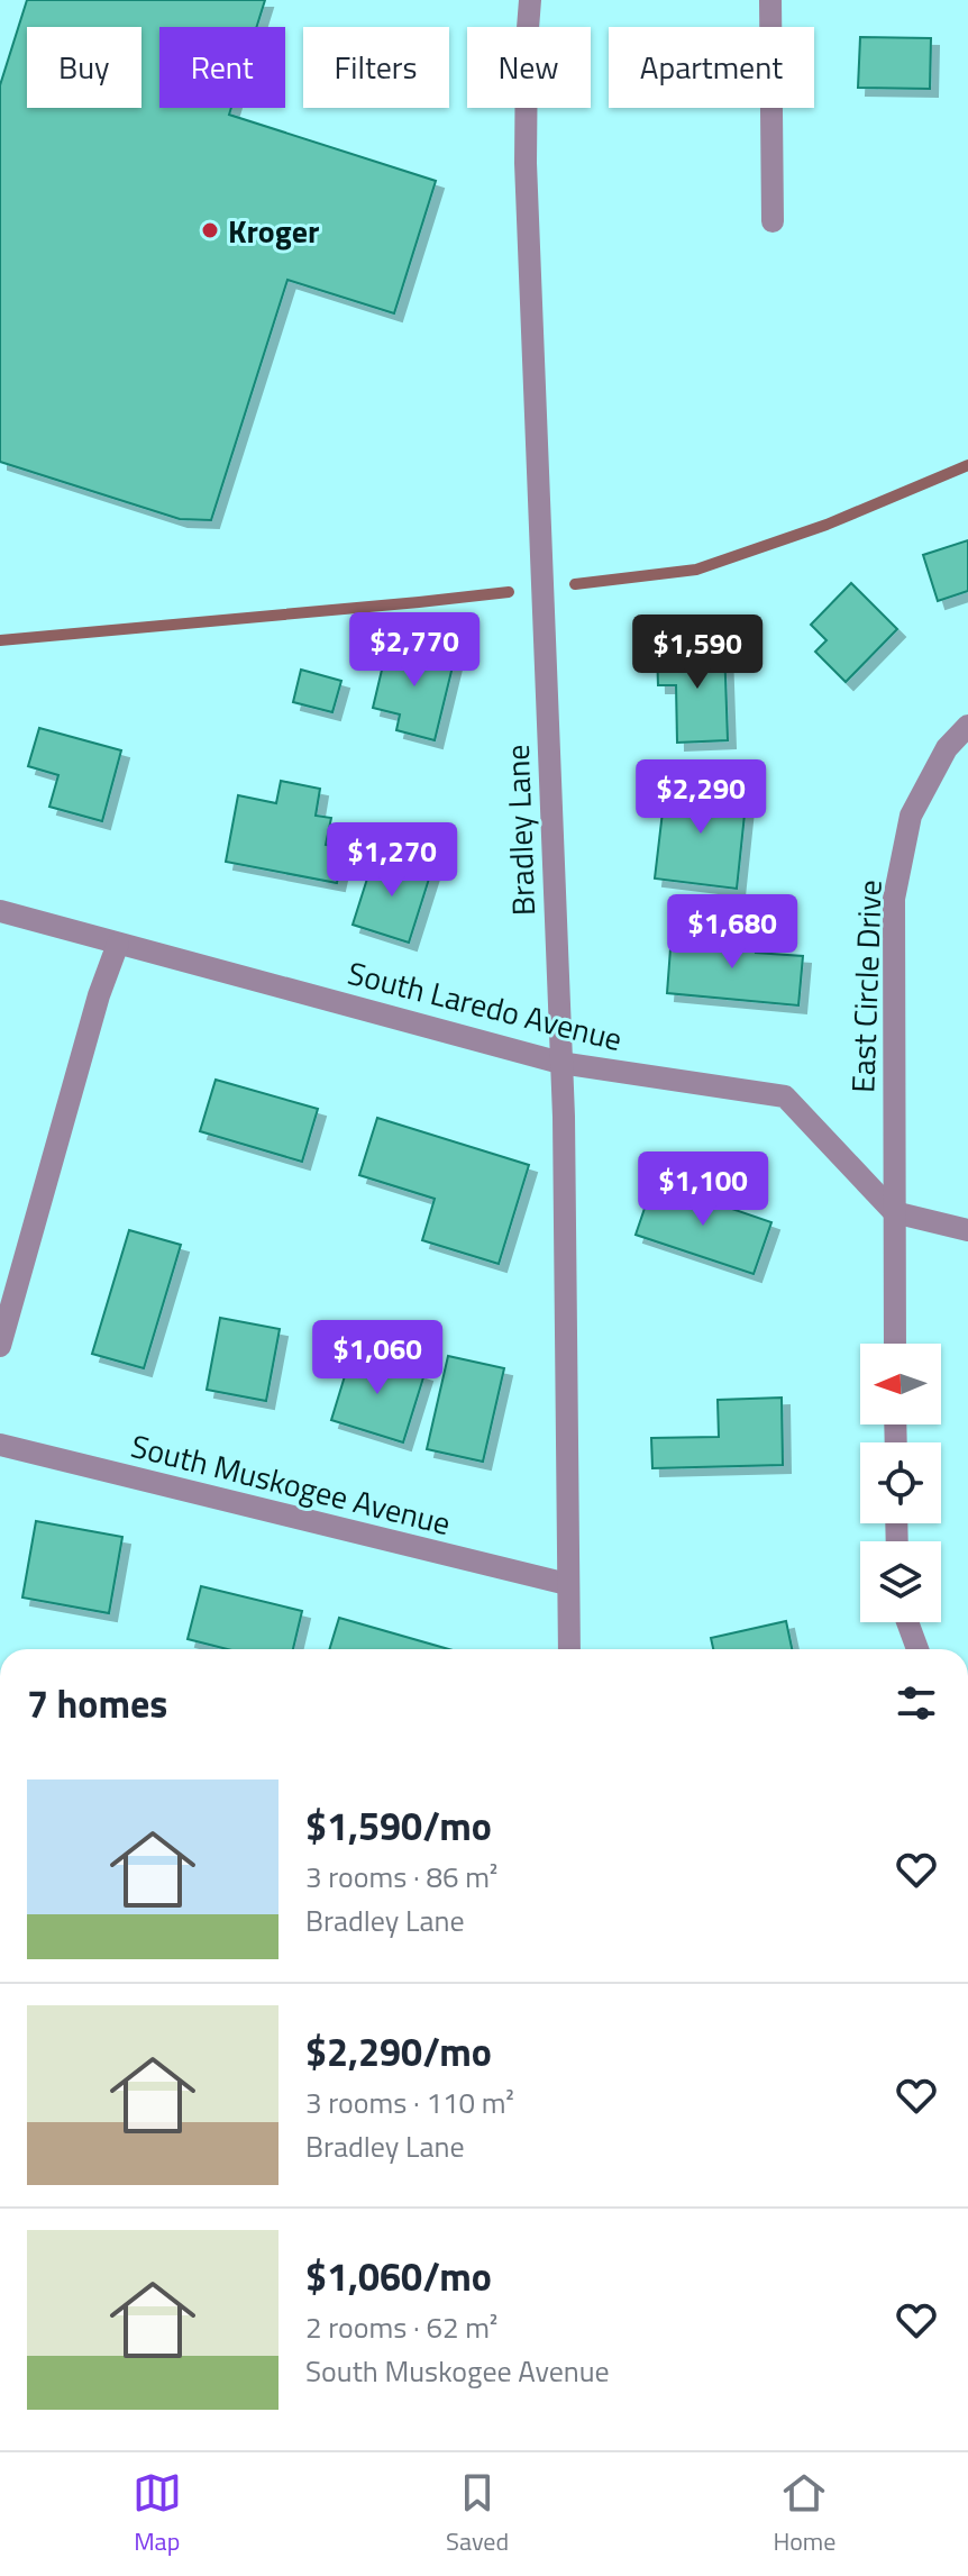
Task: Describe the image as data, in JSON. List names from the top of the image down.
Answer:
{
  "streets": {
    "street": [
      "Bradley Lane",
      "East Circle Drive",
      "South Laredo Avenue",
      "South Muskogee Avenue"
    ]
  },
  "crossings": [
    ["Bradley Lane", "South Laredo Avenue"],
    ["Bradley Lane", "South Muskogee Avenue"],
    ["East Circle Drive", "South Laredo Avenue"]
  ],
  "places": ["Kroger"],
  "north": "left",
  "page": {
    "chip": [
      "Buy",
      "Rent",
      "Filters",
      "New",
      "Apartment"
    ],
    "price": [
      "$2,770",
      "$1,590",
      "$2,290",
      "$1,270",
      "$1,680",
      "$1,100",
      "$1,060"
    ],
    "heading": "7 homes",
    "list": [
      {
        "name": "$1,590/mo",
        "note": "3 rooms · 86 m² · Bradley Lane"
      },
      {
        "name": "$2,290/mo",
        "note": "3 rooms · 110 m² · Bradley Lane"
      },
      {
        "name": "$1,060/mo",
        "note": "2 rooms · 62 m² · South Muskogee Avenue"
      }
    ],
    "tabs": ["Map", "Saved", "Home"]
  }
}
